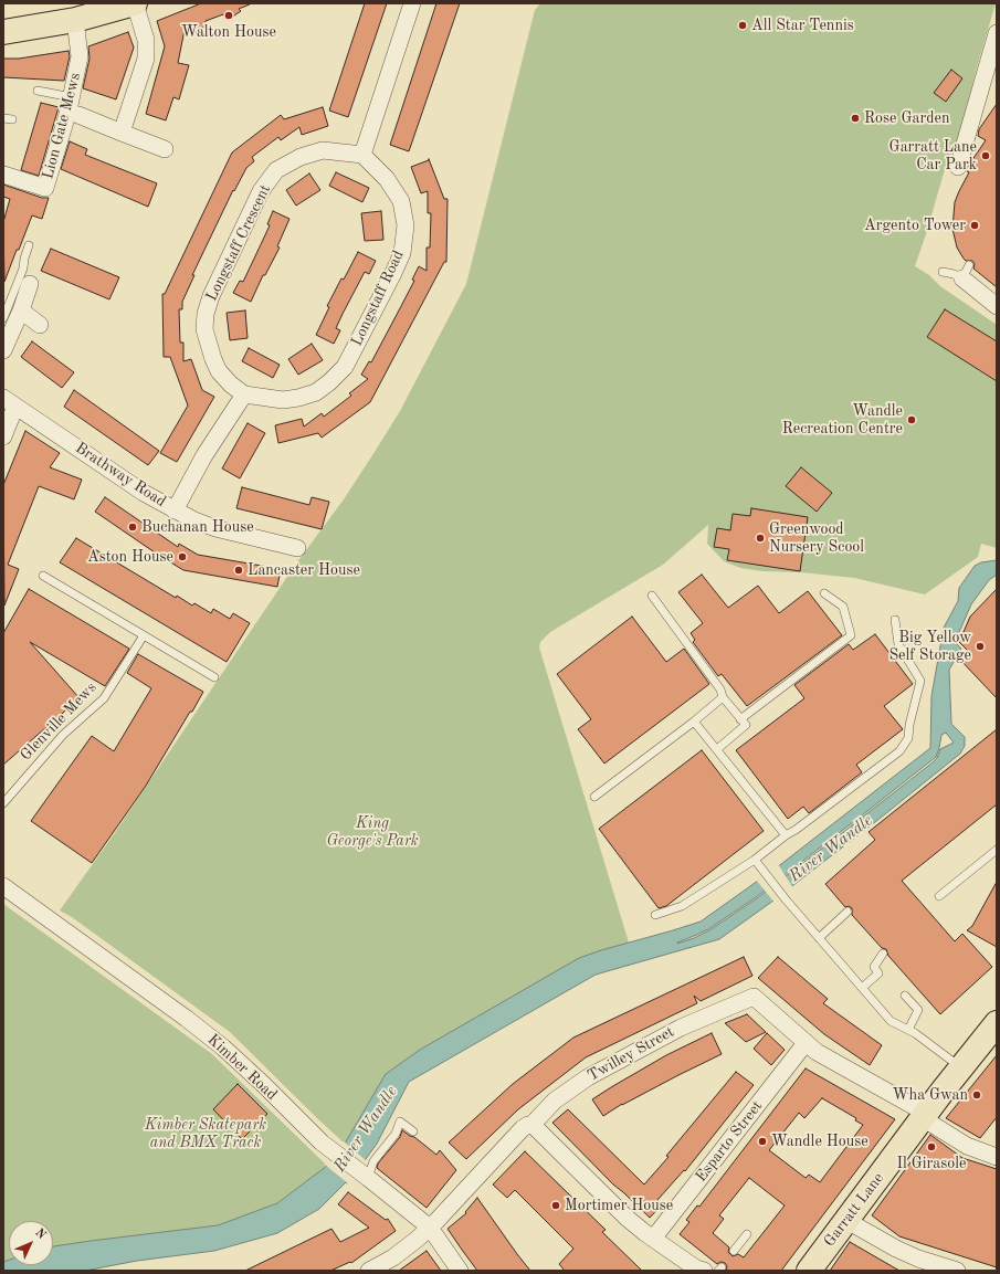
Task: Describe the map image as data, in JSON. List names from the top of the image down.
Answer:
{
  "streets": {
    "main road": ["Garratt Lane"],
    "street": [
      "Lion Gate Mews",
      "Longstaff Crescent",
      "Longstaff Road",
      "Brathway Road",
      "Twilley Street",
      "Kimber Road",
      "Esparto Street"
    ],
    "lane": ["Glenville Mews"]
  },
  "crossings": [
    ["Longstaff Crescent", "Longstaff Road"],
    ["Twilley Street", "Kimber Road"],
    ["Twilley Street", "Esparto Street"],
    ["Twilley Street", "Garratt Lane"]
  ],
  "water": ["River Wandle"],
  "parks": ["King George's Park", "Kimber Skatepark and BMX Track"],
  "places": [
    "Walton House",
    "All Star Tennis",
    "Rose Garden",
    "Garratt Lane Car Park",
    "Argento Tower",
    "Wandle Recreation Centre",
    "Buchanan House",
    "Greenwood Nursery Scool",
    "Aston House",
    "Lancaster House",
    "Big Yellow Self Storage",
    "Wha Gwan",
    "Wandle House",
    "Il Girasole",
    "Mortimer House"
  ],
  "north": "top right"
}
